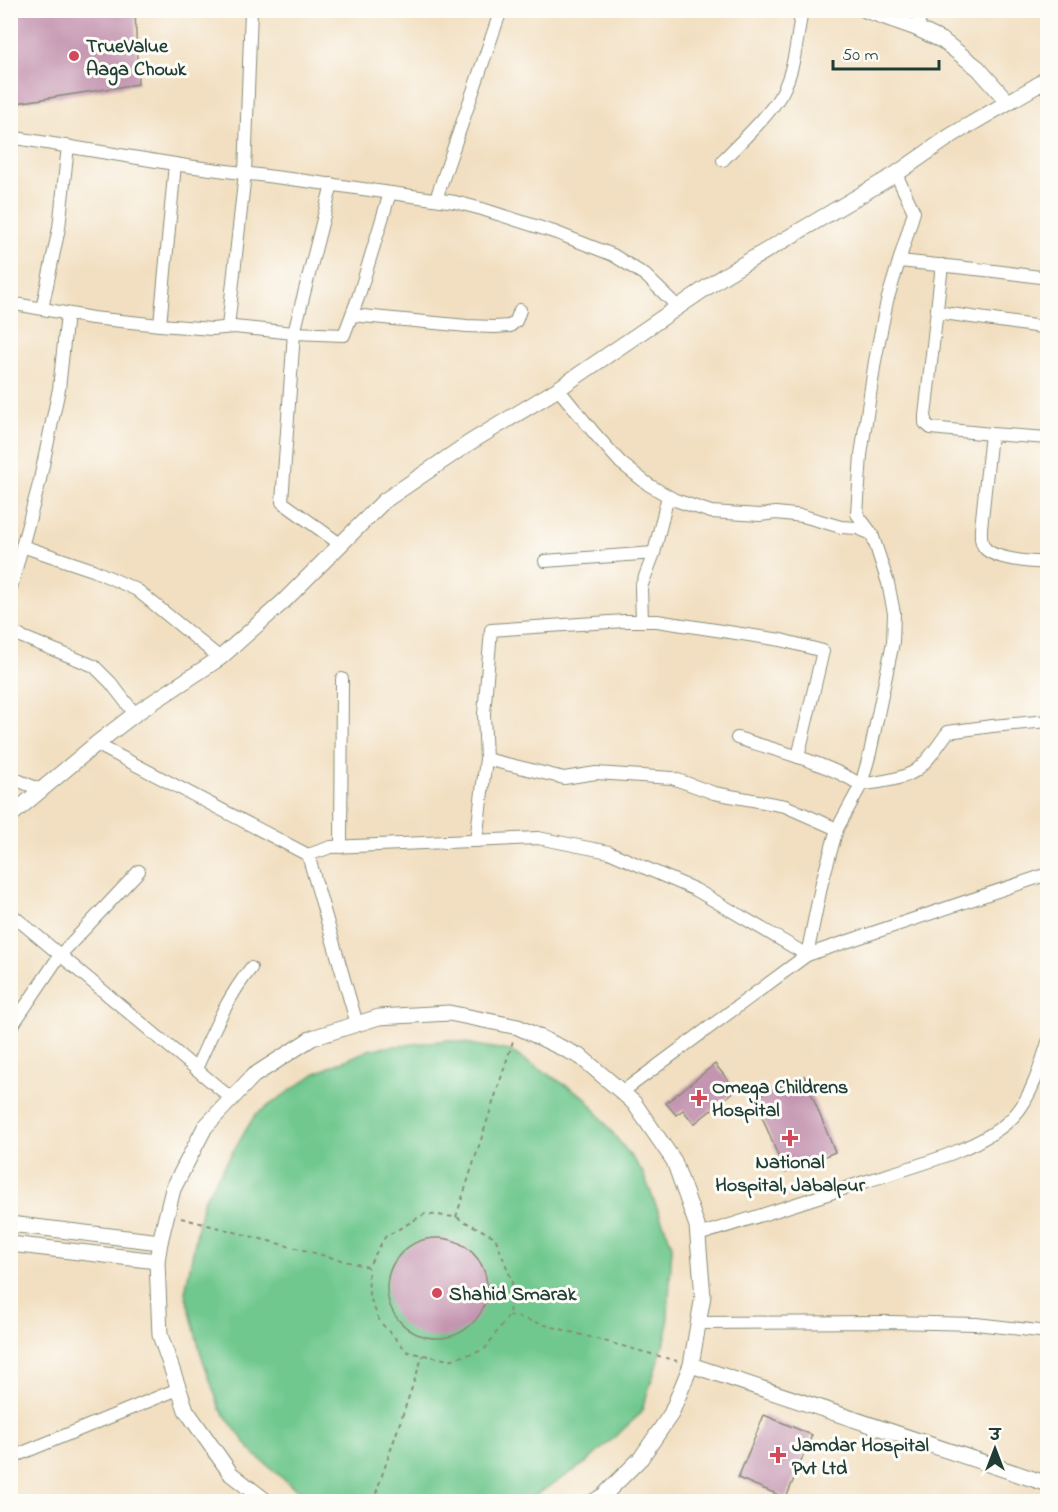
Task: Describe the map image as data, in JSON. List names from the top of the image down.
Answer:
{
  "places": {
    "other": ["TrueValue Aaga Chowk", "Shahid Smarak"],
    "health": ["Omega Childrens Hospital", "National Hospital, Jabalpur", "Jamdar Hospital Pvt Ltd"]
  },
  "scale_bar": "50 m",
  "north": "top"
}
